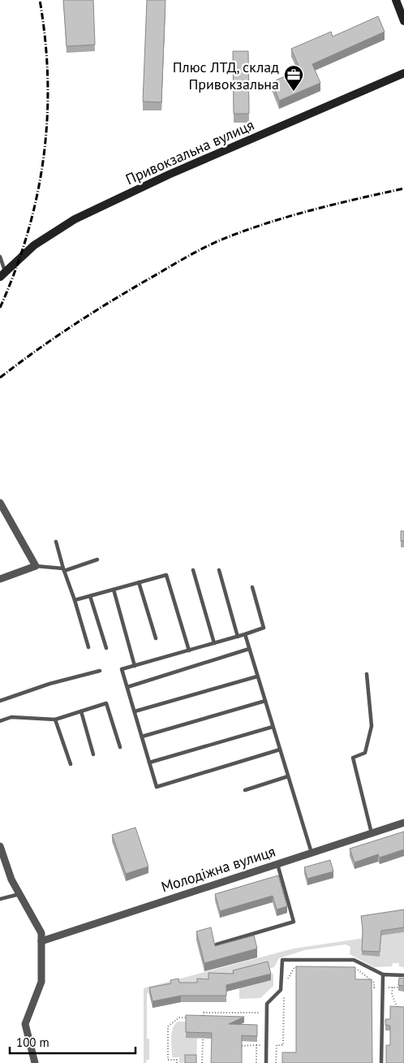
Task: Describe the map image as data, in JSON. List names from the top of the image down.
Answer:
{
  "streets": {
    "main road": ["Привокзальна вулиця"],
    "street": ["Молодіжна вулиця"]
  },
  "places": {
    "office": ["Плюс ЛТД, склад Привокзальна"]
  },
  "scale_bar": "100 m"
}
